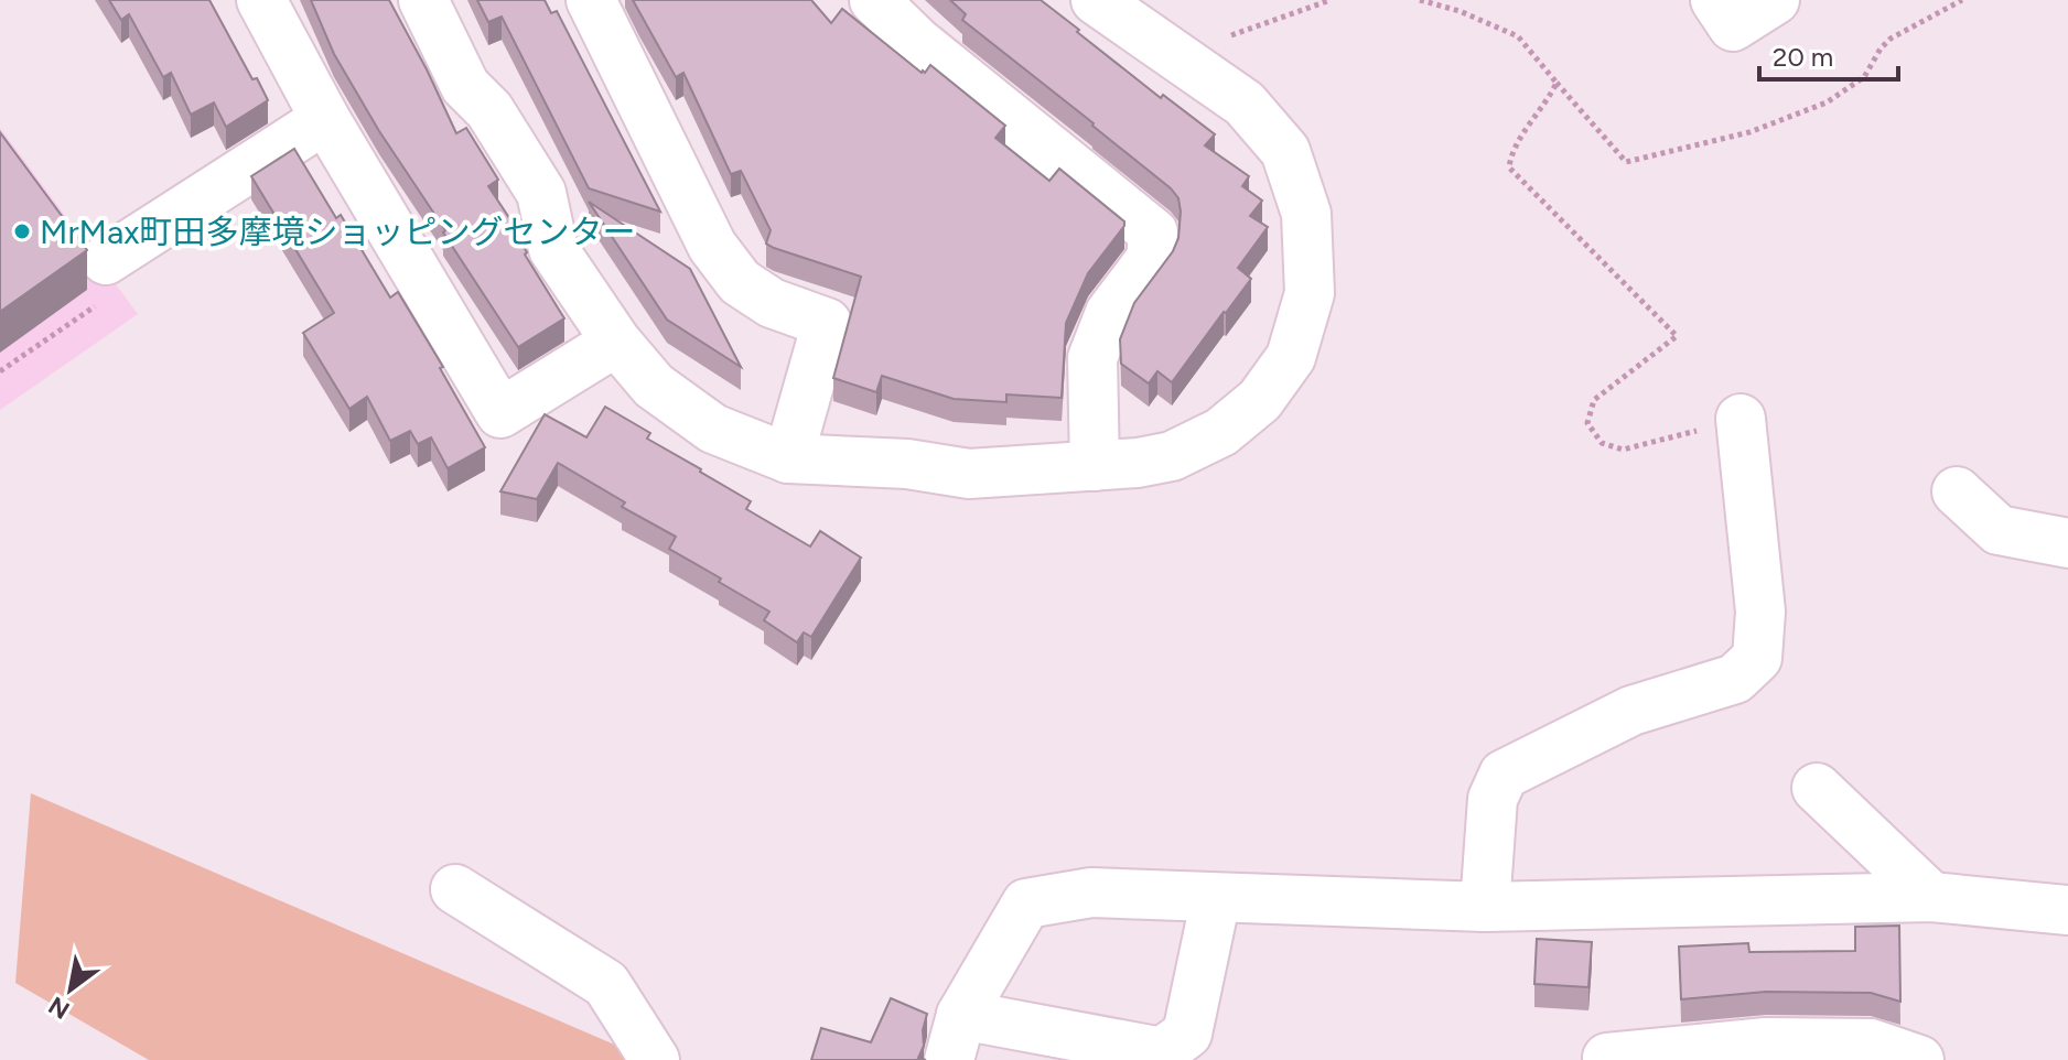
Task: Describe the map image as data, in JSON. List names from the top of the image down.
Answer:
{
  "places": ["MrMax町田多摩境ショッピングセンター"],
  "scale_bar": "20 m",
  "north": "bottom left"
}
